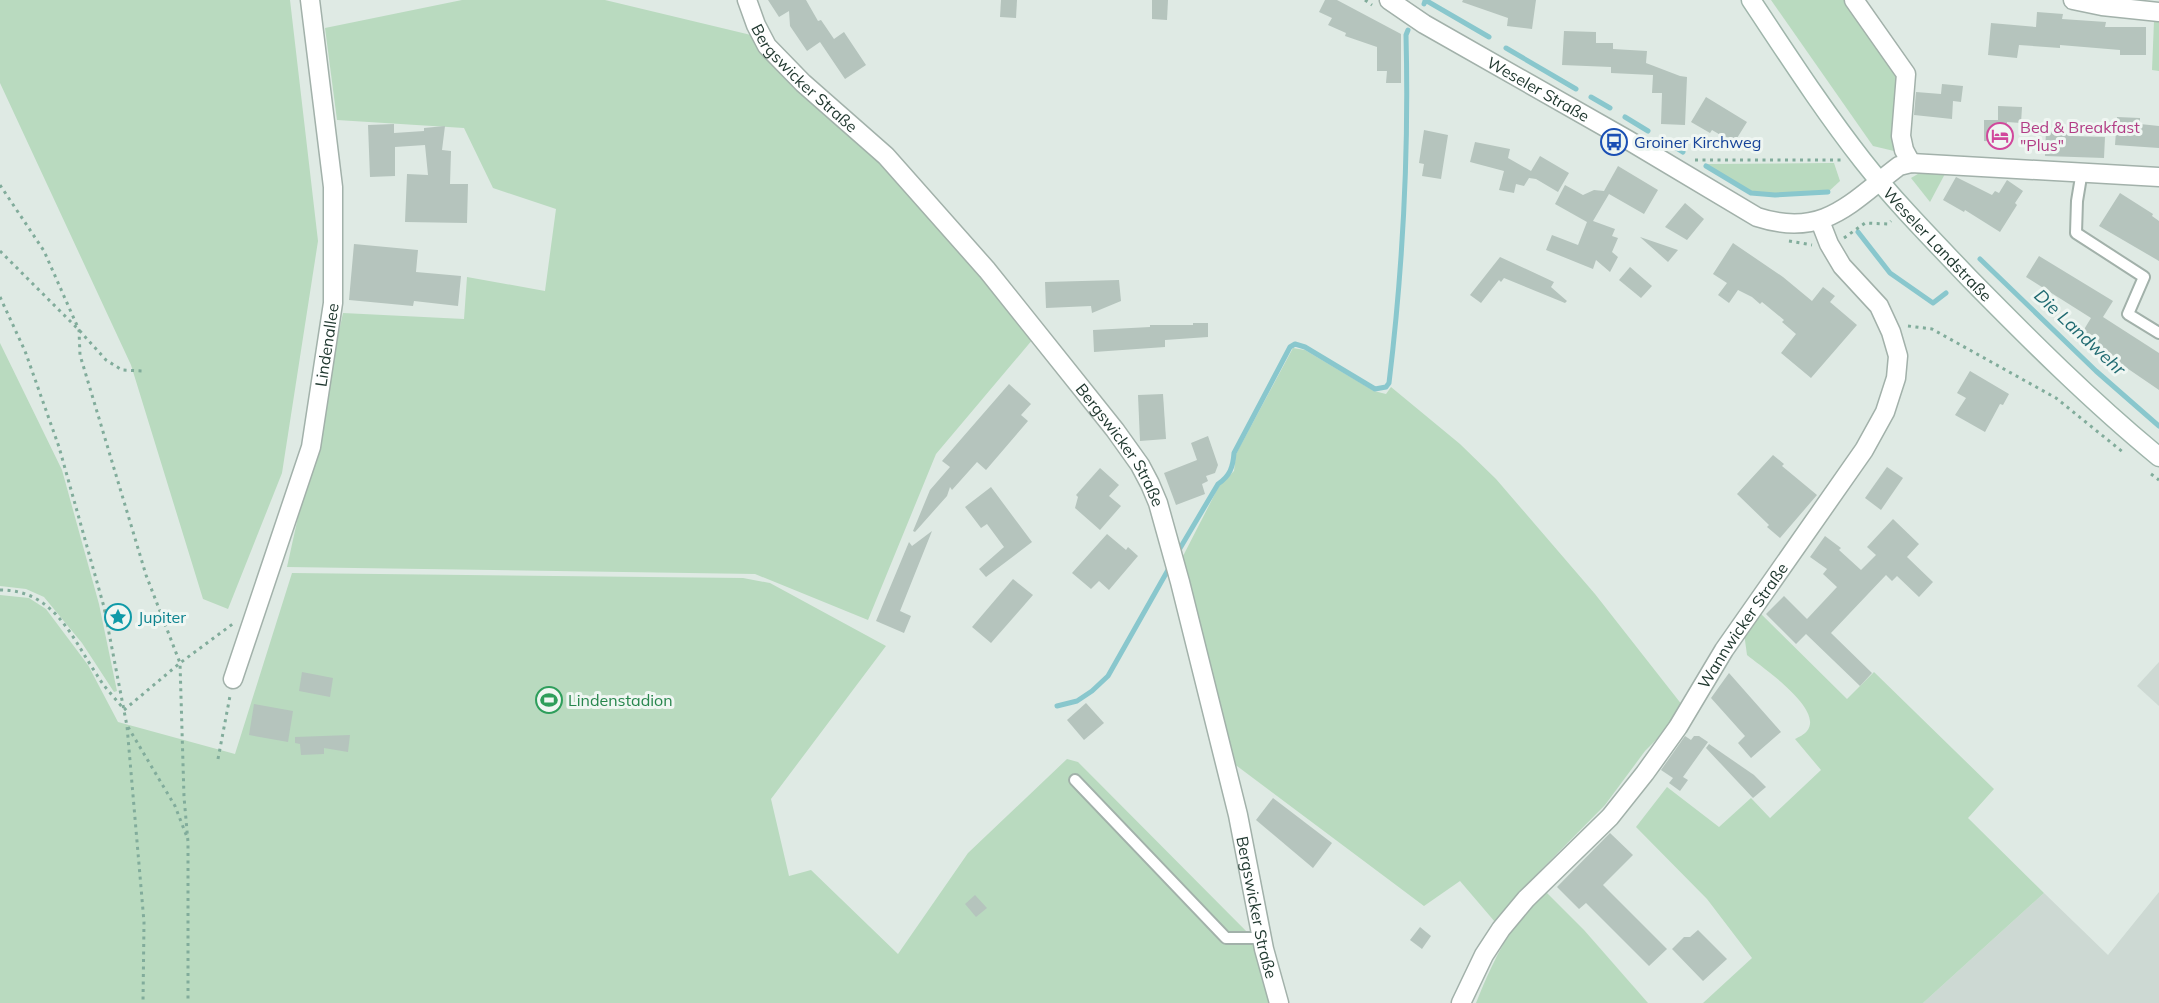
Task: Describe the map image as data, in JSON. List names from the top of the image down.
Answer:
{
  "streets": {
    "street": [
      "Bergswicker Straße",
      "Weseler Straße",
      "Weseler Landstraße",
      "Lindenallee",
      "Wannwicker Straße"
    ]
  },
  "crossings": [
    ["Weseler Straße", "Weseler Landstraße"],
    ["Weseler Straße", "Wannwicker Straße"]
  ],
  "water": ["Die Landwehr"],
  "places": {
    "hotel": ["Bed & Breakfast \"Plus\""],
    "bus stop": ["Groiner Kirchweg"],
    "place": ["Jupiter"],
    "sports": ["Lindenstadion"]
  }
}
